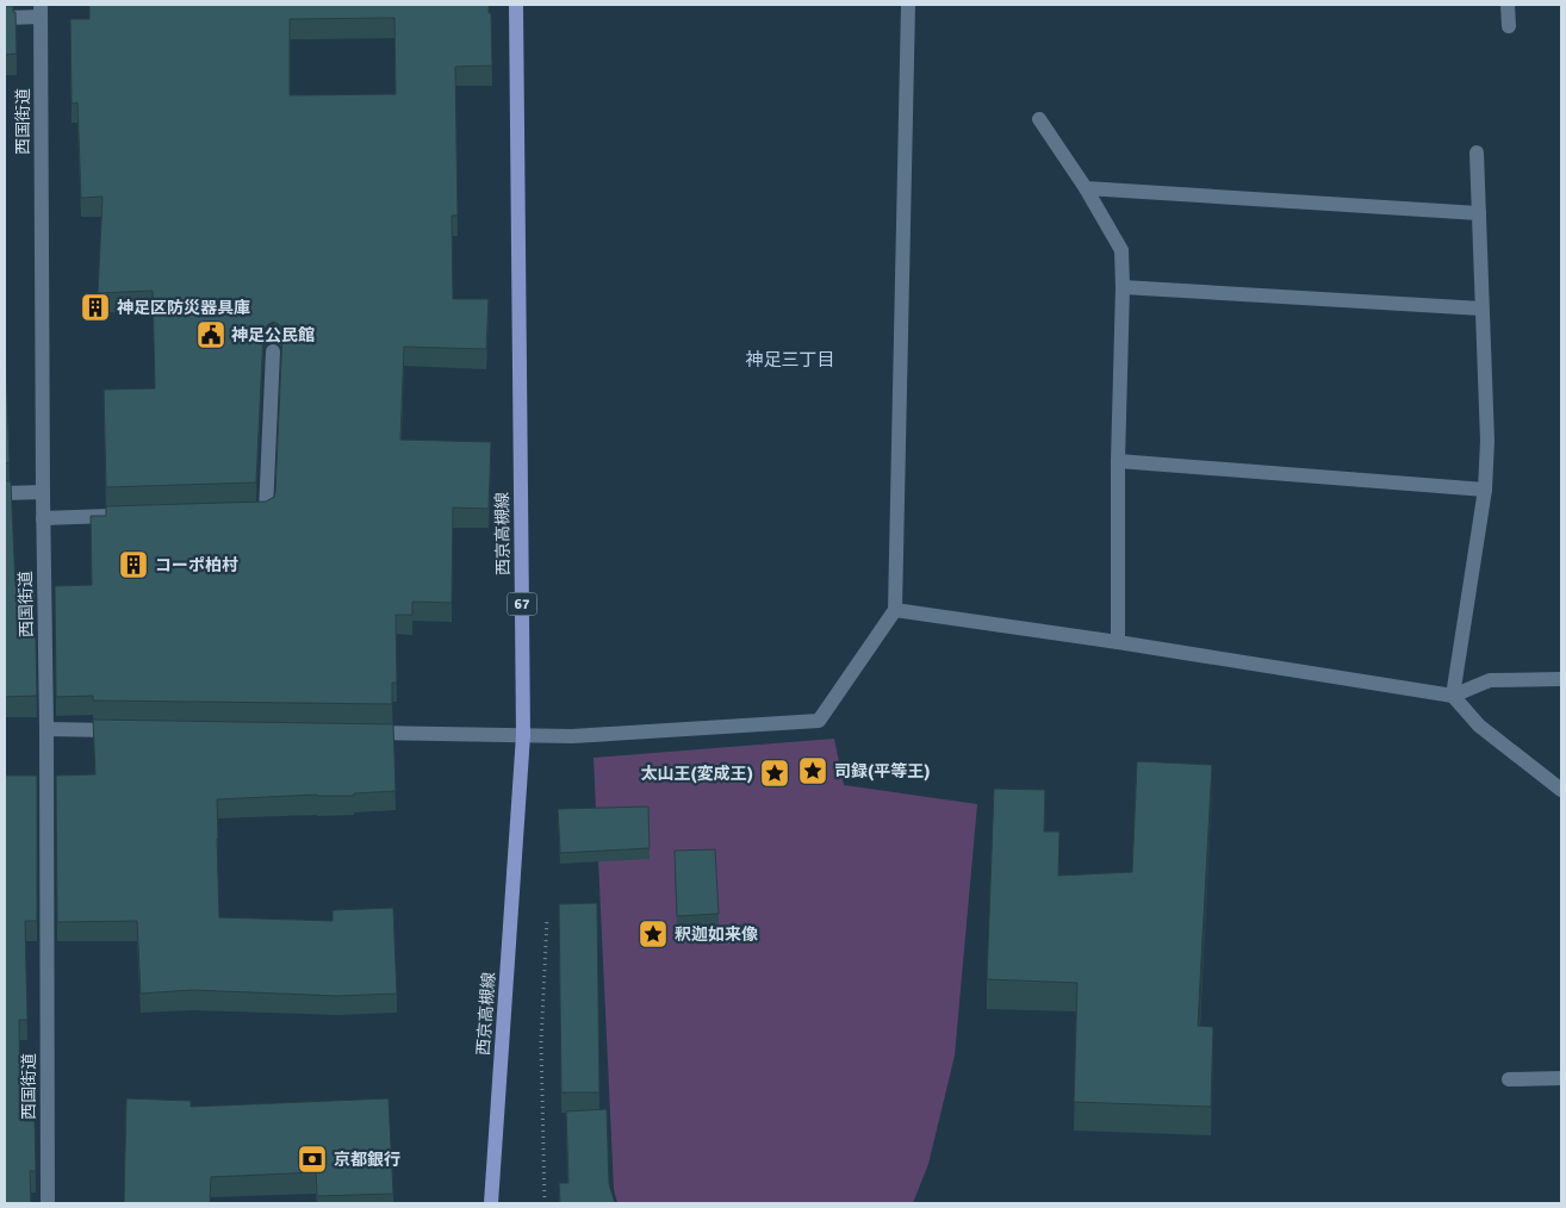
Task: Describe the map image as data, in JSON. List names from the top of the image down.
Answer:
{
  "streets": {
    "main road": ["西京高槻線", "67"],
    "street": ["西国街道"]
  },
  "districts": ["神足三丁目"],
  "places": {
    "building": ["神足区防災器具庫", "コーポ柏村"],
    "public building": ["神足公民館"],
    "place": ["司録(平等王)", "太山王(変成王)", "釈迦如来像"],
    "bank": ["京都銀行"]
  }
}
